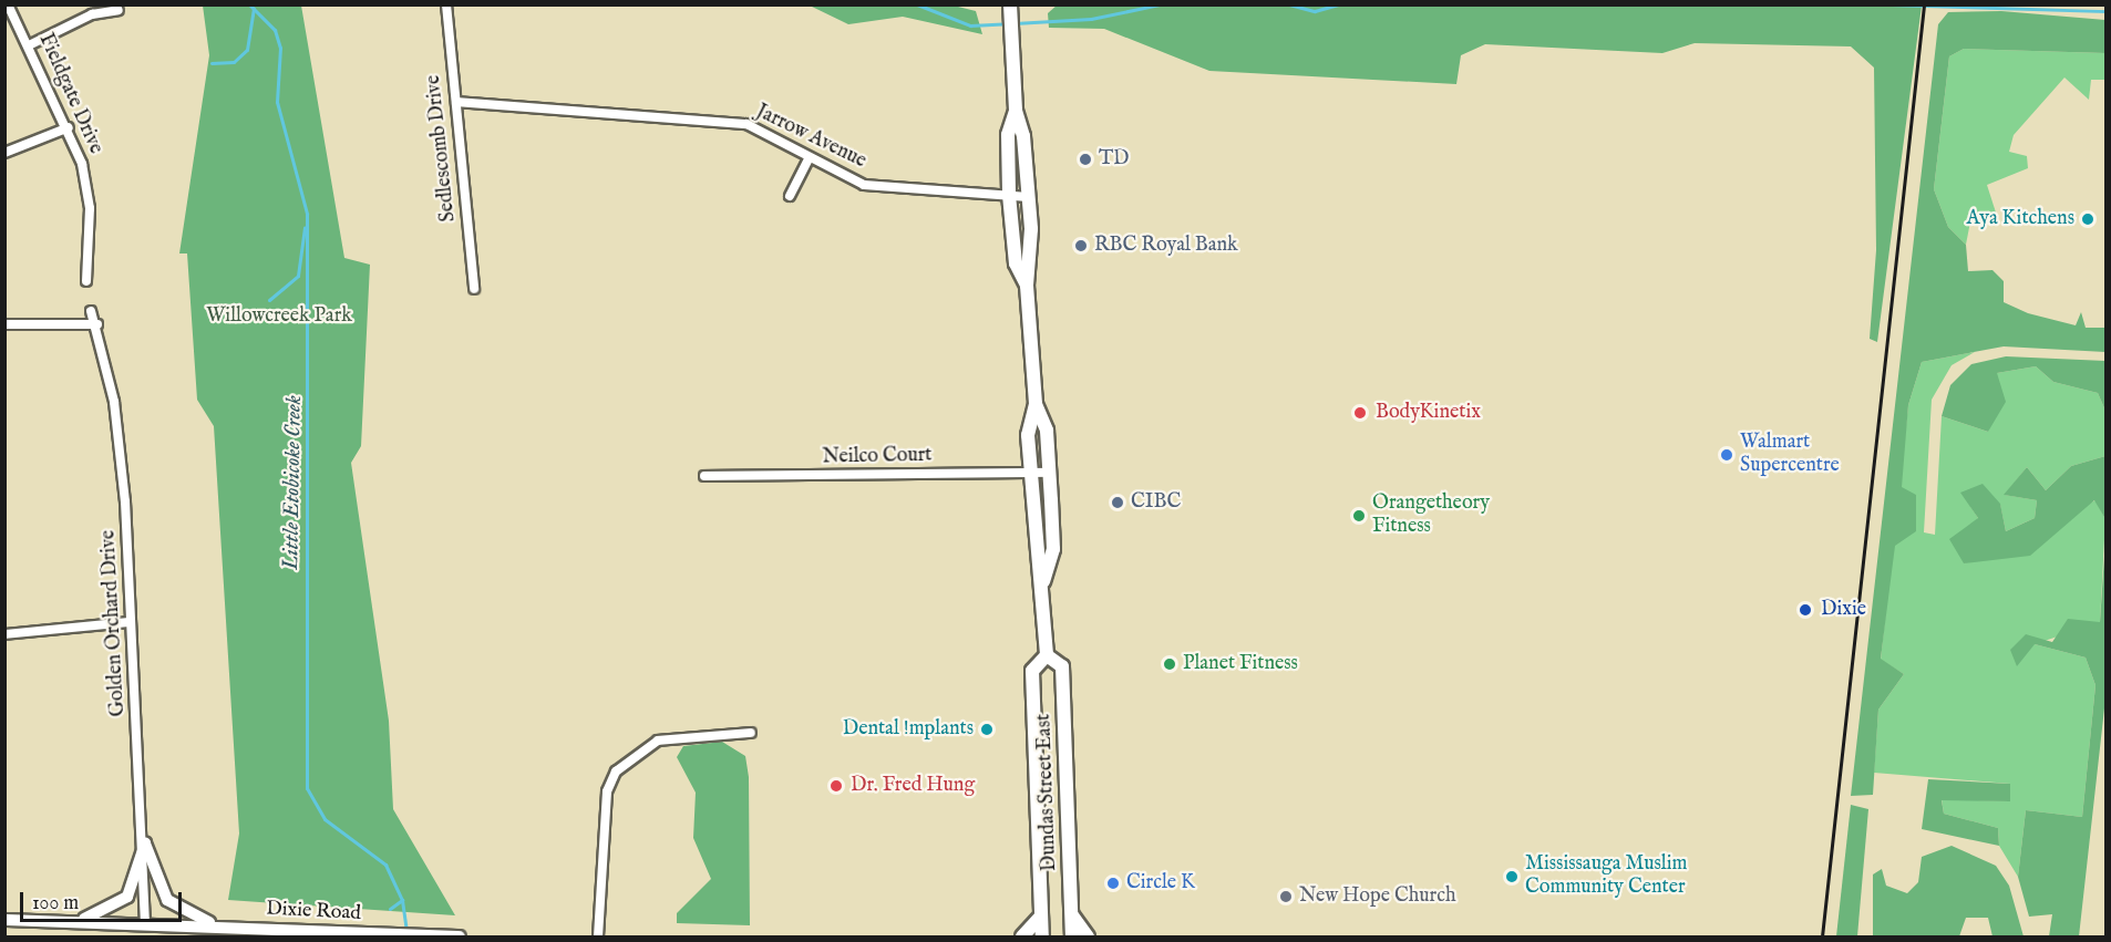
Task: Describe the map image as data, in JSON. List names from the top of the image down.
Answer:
{
  "streets": {
    "main road": ["Golden Orchard Drive", "Dundas Street East", "Dixie Road"],
    "street": [
      "Fieldgate Drive",
      "Jarrow Avenue",
      "Sedlescomb Drive",
      "Neilco Court"
    ]
  },
  "crossings": [
    ["Jarrow Avenue", "Sedlescomb Drive"],
    ["Jarrow Avenue", "Dundas Street East"],
    ["Neilco Court", "Dundas Street East"],
    ["Golden Orchard Drive", "Dixie Road"]
  ],
  "water": ["Little Etobicoke Creek"],
  "parks": ["Willowcreek Park"],
  "places": [
    "TD",
    "Aya Kitchens",
    "RBC Royal Bank",
    "BodyKinetix",
    "Walmart Supercentre",
    "CIBC",
    "Orangetheory Fitness",
    "Dixie",
    "Planet Fitness",
    "Dental !mplants",
    "Dr. Fred Hung",
    "Mississauga Muslim Community Center",
    "Circle K",
    "New Hope Church"
  ],
  "scale_bar": "100 m"
}
